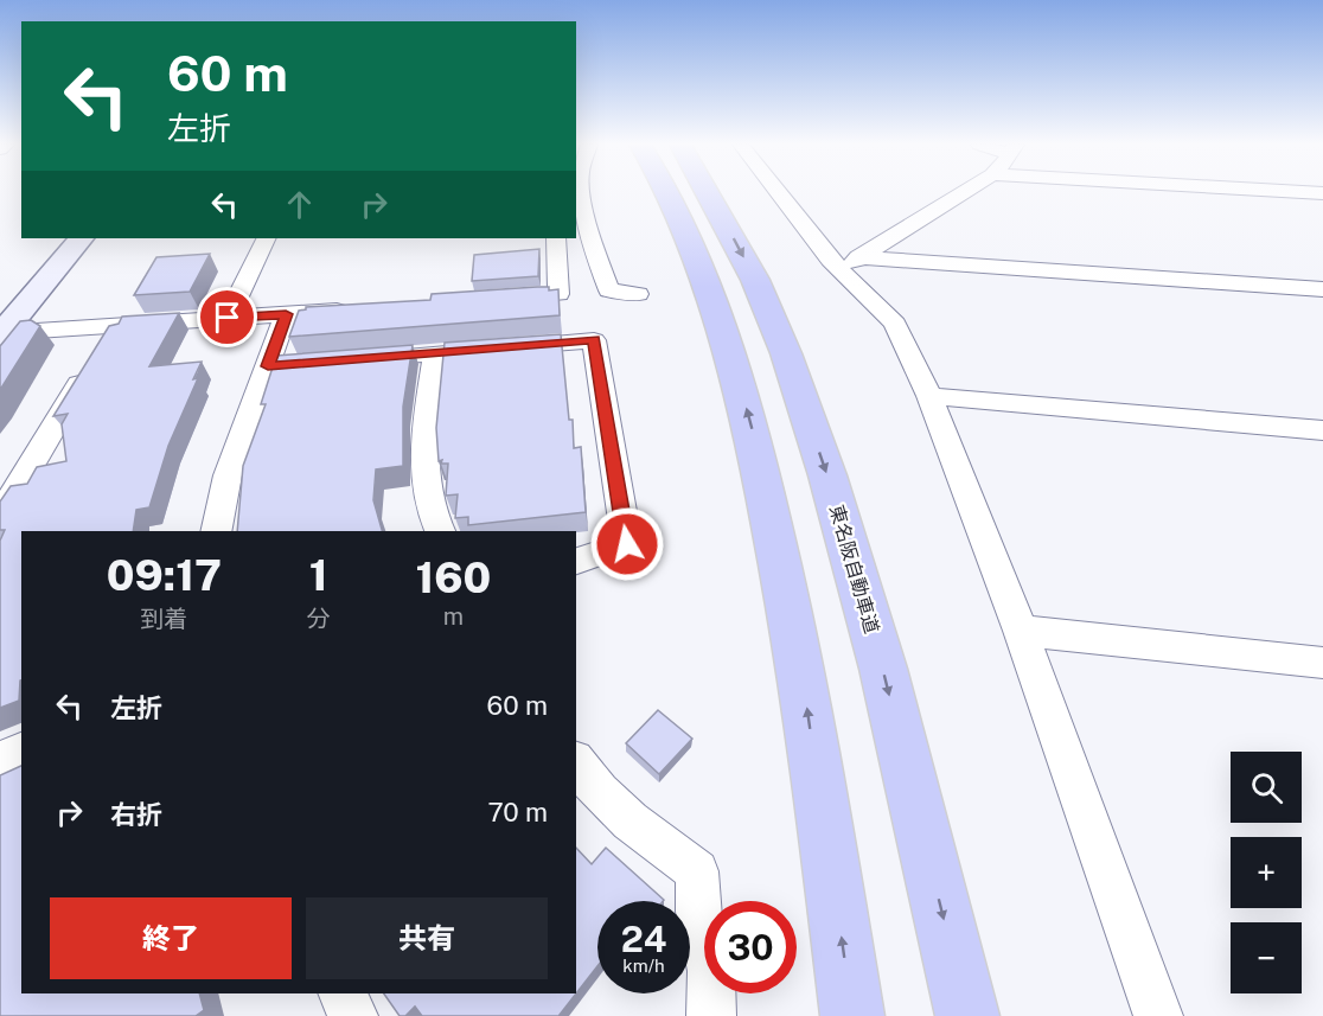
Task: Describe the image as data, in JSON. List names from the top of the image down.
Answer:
{
  "streets": {
    "highway": ["東名阪自動車道"]
  },
  "page": {
    "turn": ["60 m", "左折"],
    "eta": [
      "09:17",
      "到着",
      "1",
      "分",
      "160",
      "m"
    ],
    "list": [
      {
        "name": "左折",
        "value": "60 m"
      },
      {
        "name": "右折",
        "value": "70 m"
      }
    ],
    "map_buttons": ["+", "−"],
    "buttons": ["終了", "共有"],
    "speed": "24 km/h",
    "limit": "30"
  }
}
